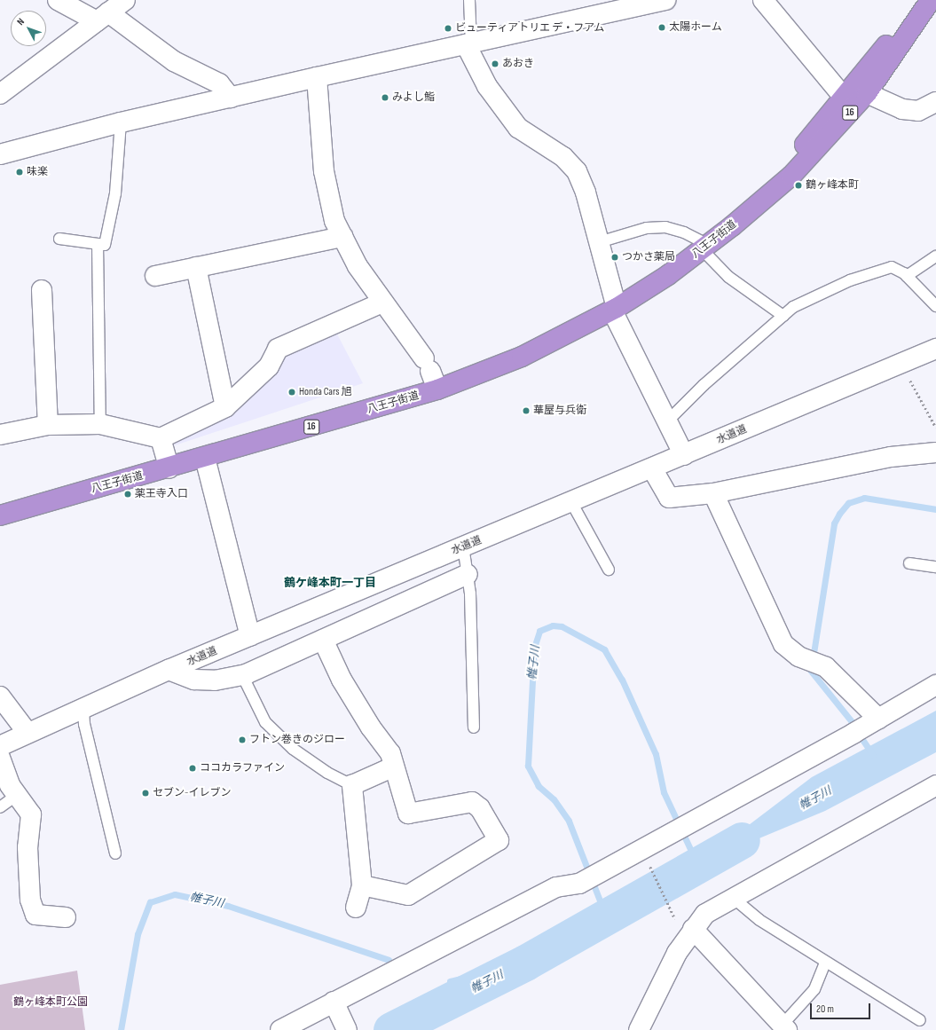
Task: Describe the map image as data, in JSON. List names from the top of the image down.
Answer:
{
  "streets": {
    "highway": ["16", "八王子街道"],
    "street": ["水道道"]
  },
  "districts": ["鶴ケ峰本町一丁目"],
  "water": ["帷子川"],
  "parks": ["鶴ヶ峰本町公園"],
  "places": [
    "太陽ホーム",
    "ビューティアトリエ デ・フアム",
    "あおき",
    "みよし鮨",
    "味楽",
    "鶴ヶ峰本町",
    "つかさ薬局",
    "Honda Cars 旭",
    "華屋与兵衛",
    "薬王寺入口",
    "フトン巻きのジロー",
    "ココカラファイン",
    "セブン-イレブン"
  ],
  "scale_bar": "20 m",
  "north": "top left"
}
